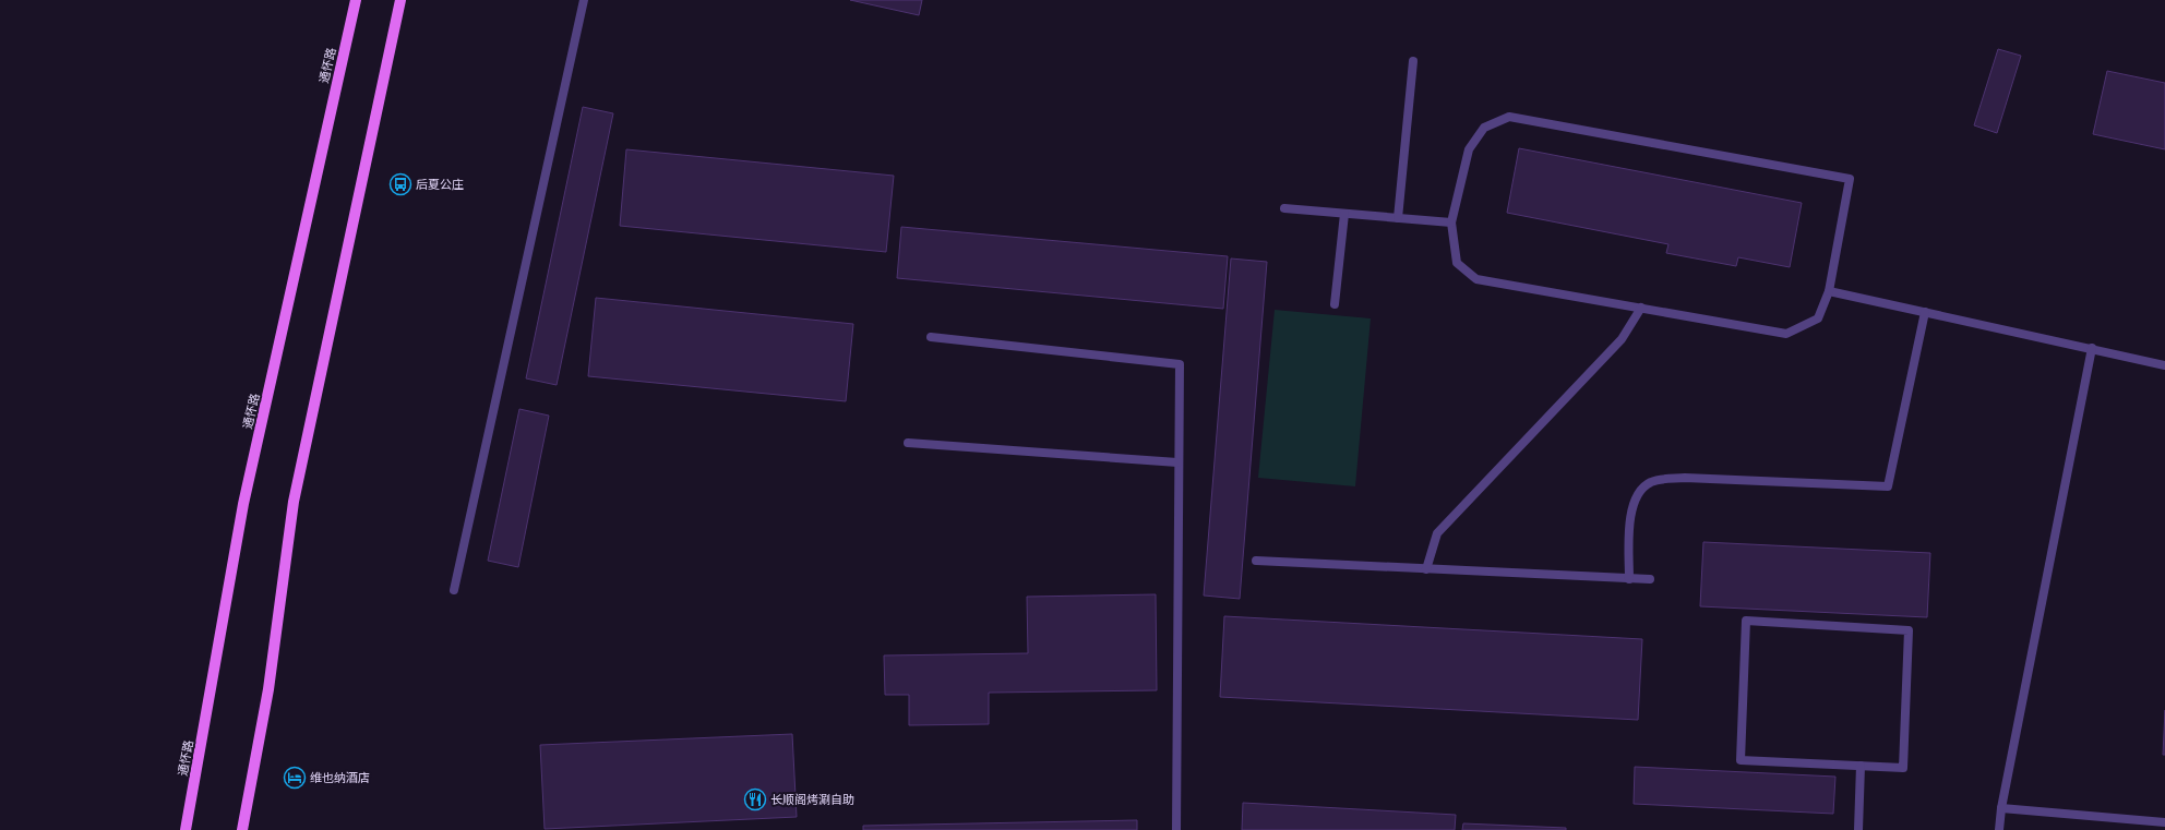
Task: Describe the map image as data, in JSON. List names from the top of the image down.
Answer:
{
  "streets": {
    "main road": ["通怀路"]
  },
  "places": {
    "bus stop": ["后夏公庄"],
    "hotel": ["维也纳酒店"],
    "restaurant": ["长顺阁烤涮自助"]
  }
}
